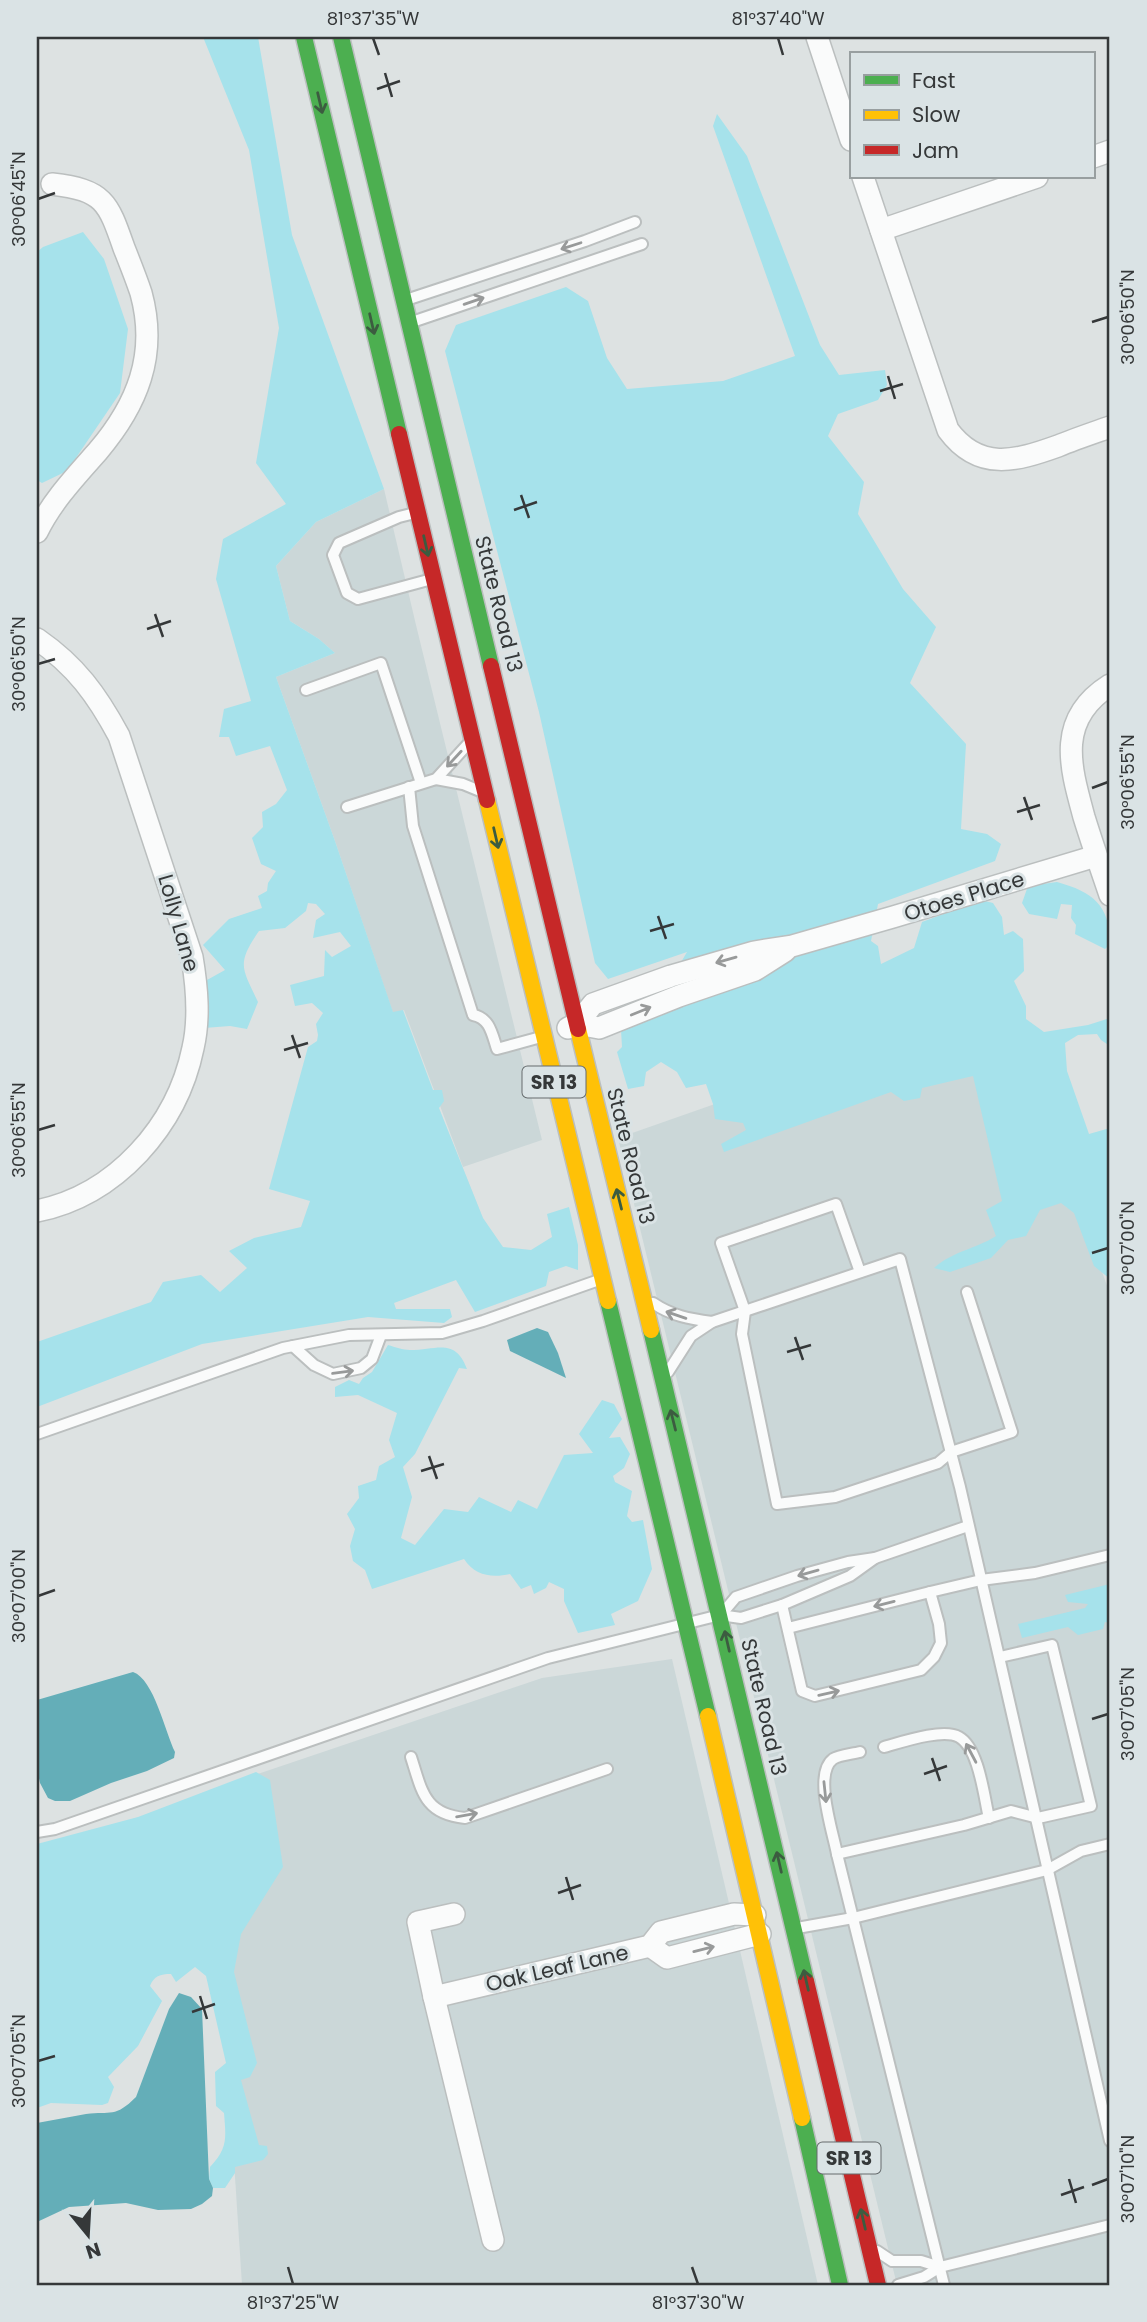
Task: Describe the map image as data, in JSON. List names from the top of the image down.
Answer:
{
  "streets": {
    "main road": ["State Road 13", "SR 13"],
    "street": ["Otoes Place", "Lolly Lane", "Oak Leaf Lane"]
  },
  "crossings": [
    ["State Road 13", "Otoes Place"],
    ["Otoes Place", "SR 13"],
    ["SR 13", "Oak Leaf Lane"]
  ],
  "legend": ["Fast", "Slow", "Jam"],
  "north": "bottom",
  "coordinates": [
    "81°37'35\"W",
    "81°37'40\"W",
    "30°06'45\"N",
    "30°06'50\"N",
    "30°06'55\"N",
    "30°07'00\"N",
    "30°07'05\"N",
    "30°07'10\"N",
    "81°37'25\"W",
    "81°37'30\"W"
  ]
}
